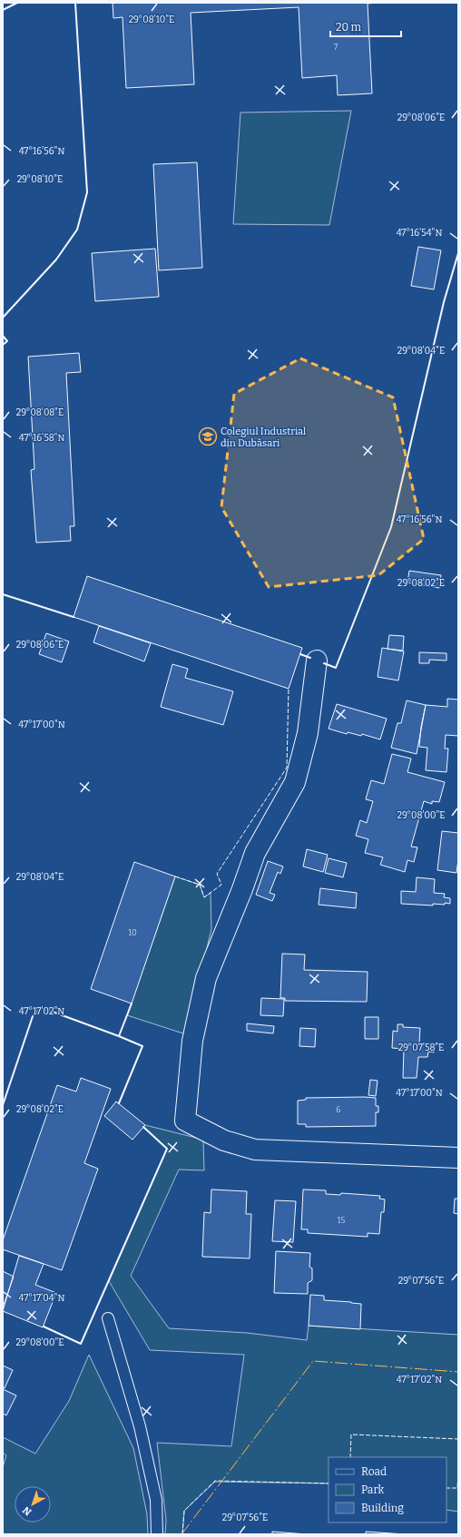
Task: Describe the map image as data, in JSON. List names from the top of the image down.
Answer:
{
  "places": {
    "school or university": ["Colegiul Industrial din Dubăsari"]
  },
  "house_numbers": [
    "7",
    "10",
    "6",
    "15"
  ],
  "legend": ["Road", "Park", "Building"],
  "scale_bar": "20 m",
  "north": "bottom left",
  "coordinates": [
    "29°08'10\"E",
    "29°08'06\"E",
    "47°16'56\"N",
    "47°16'54\"N",
    "29°08'04\"E",
    "29°08'08\"E",
    "47°16'58\"N",
    "29°08'02\"E",
    "47°17'00\"N",
    "29°08'00\"E",
    "47°17'02\"N",
    "29°07'58\"E",
    "29°07'56\"E",
    "47°17'04\"N"
  ]
}
